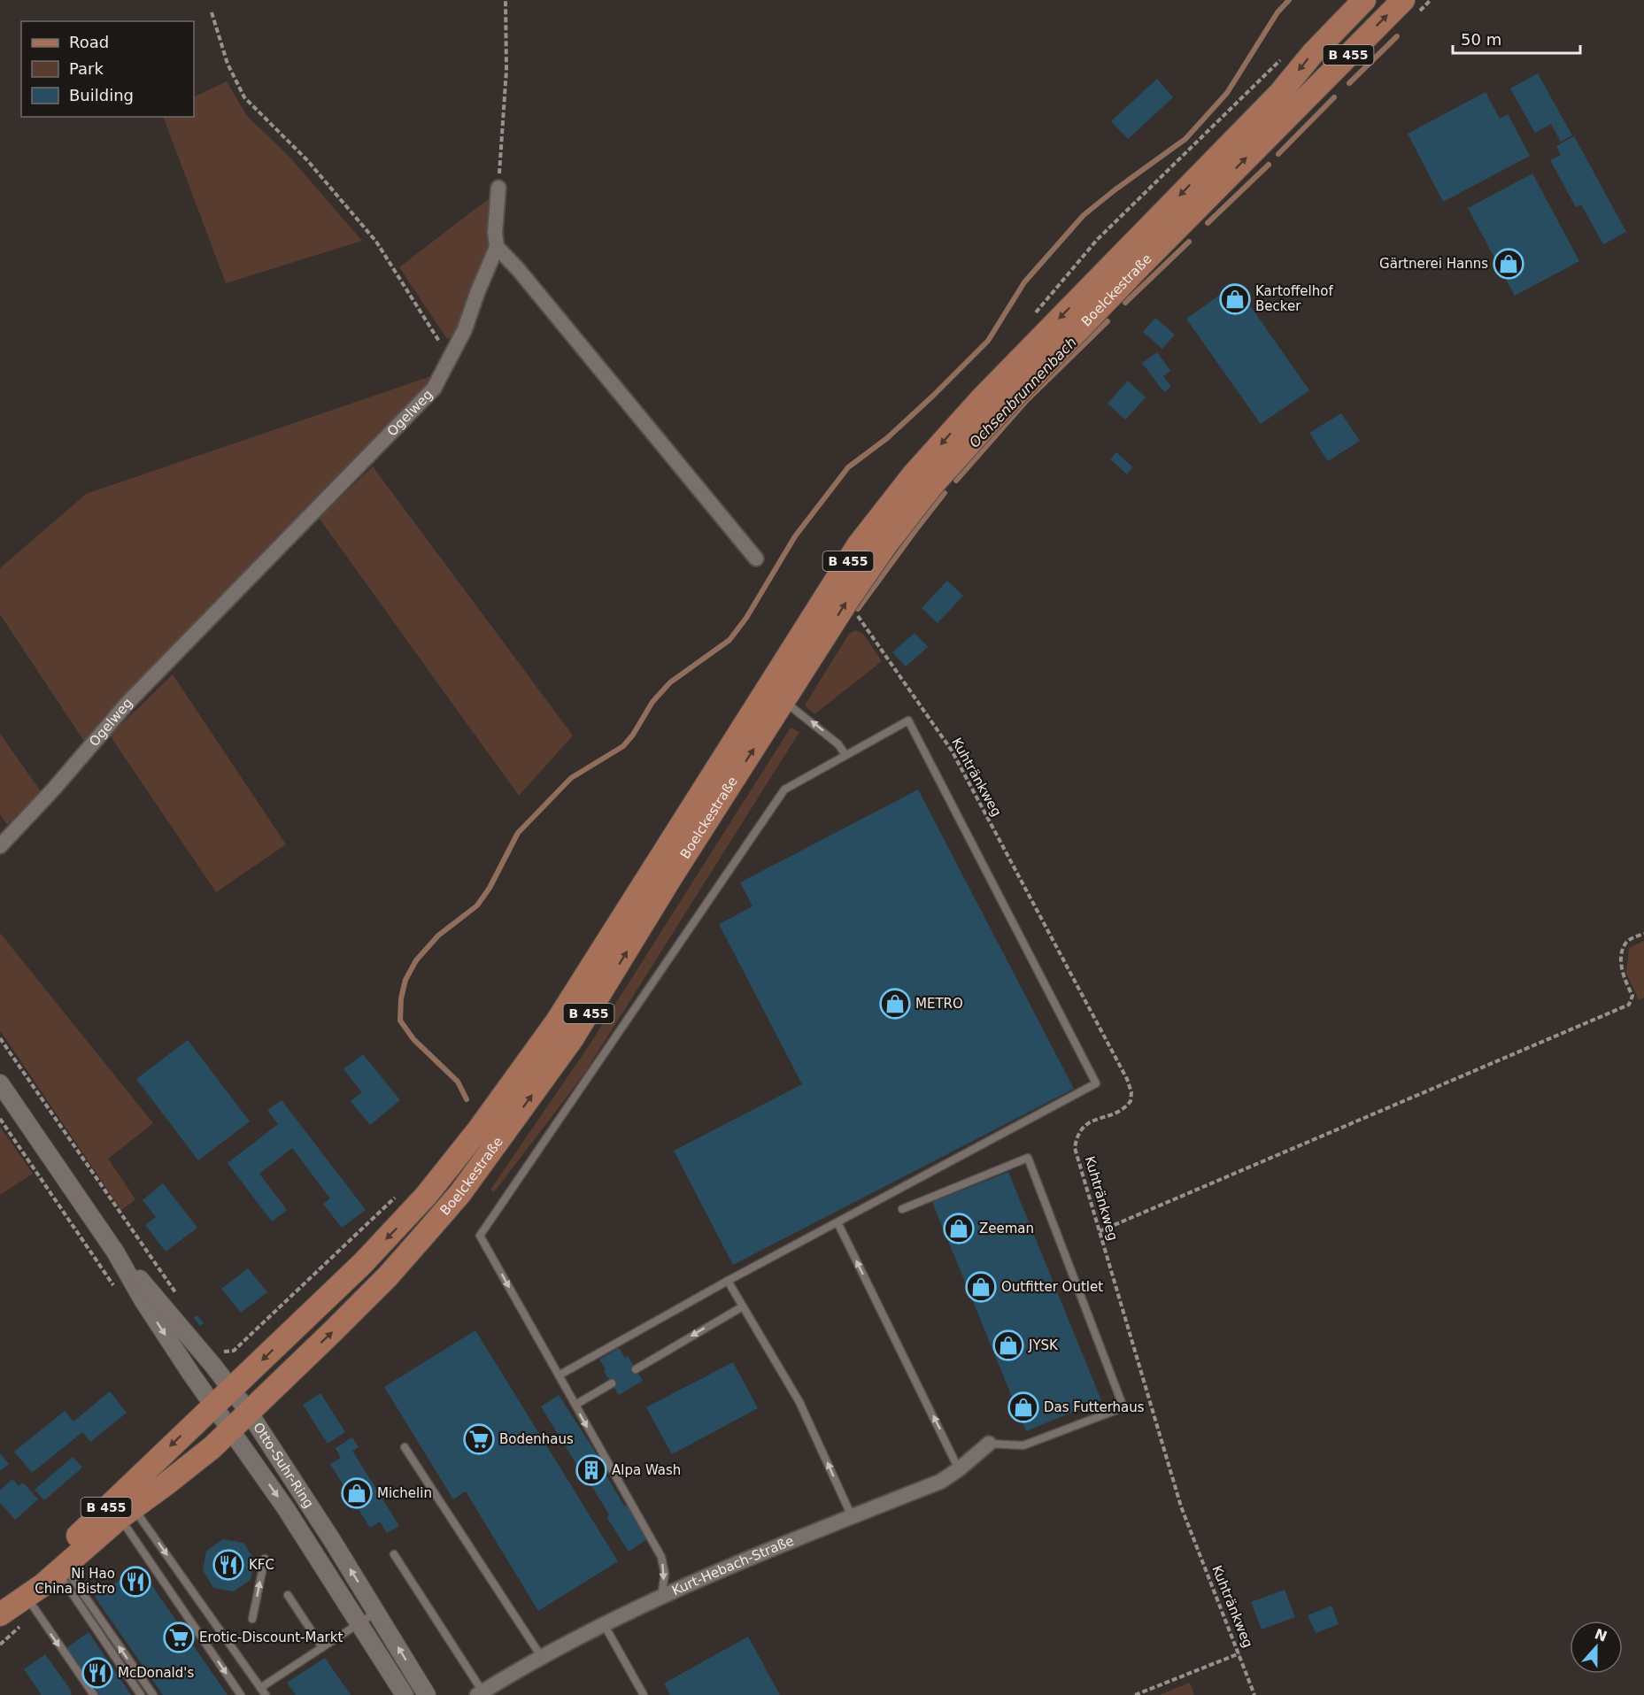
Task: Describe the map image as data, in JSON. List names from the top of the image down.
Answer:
{
  "streets": {
    "main road": ["B 455", "Boelckestraße"],
    "street": ["Ogelweg", "Otto-Suhr-Ring", "Kurt-Hebach-Straße"],
    "path": ["Kuhtränkweg"]
  },
  "crossings": [
    ["Boelckestraße", "Otto-Suhr-Ring"]
  ],
  "water": ["Ochsenbrunnenbach"],
  "places": {
    "shop": [
      "Gärtnerei Hanns",
      "Kartoffelhof Becker",
      "METRO",
      "Zeeman",
      "Outfitter Outlet",
      "JYSK",
      "Das Futterhaus",
      "Michelin"
    ],
    "supermarket": ["Bodenhaus", "Erotic-Discount-Markt"],
    "building": ["Alpa Wash"],
    "restaurant": ["KFC", "Ni Hao China Bistro", "McDonald's"]
  },
  "legend": ["Road", "Park", "Building"],
  "scale_bar": "50 m",
  "north": "top"
}
